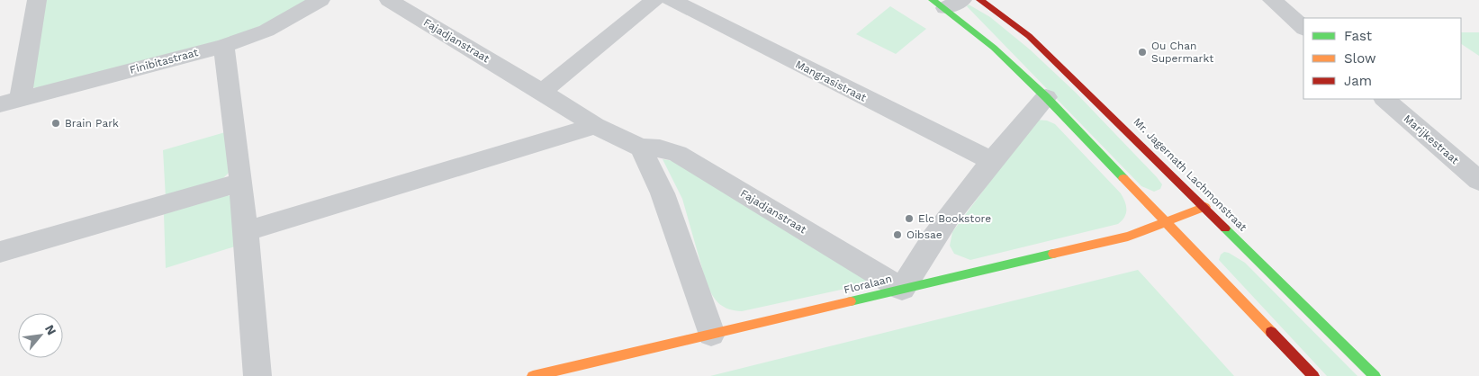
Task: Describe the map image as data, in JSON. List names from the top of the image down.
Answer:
{
  "streets": {
    "main road": ["Mr. Jagernath Lachmonstraat", "Floralaan"],
    "street": [
      "Fajadjanstraat",
      "Finibitastraat",
      "Mangrasistraat",
      "Marijkestraat"
    ]
  },
  "crossings": [
    ["Fajadjanstraat", "Floralaan"],
    ["Mr. Jagernath Lachmonstraat", "Floralaan"]
  ],
  "places": [
    "Ou Chan Supermarkt",
    "Brain Park",
    "Elc Bookstore",
    "Oibsae"
  ],
  "legend": ["Fast", "Slow", "Jam"],
  "north": "top right"
}
